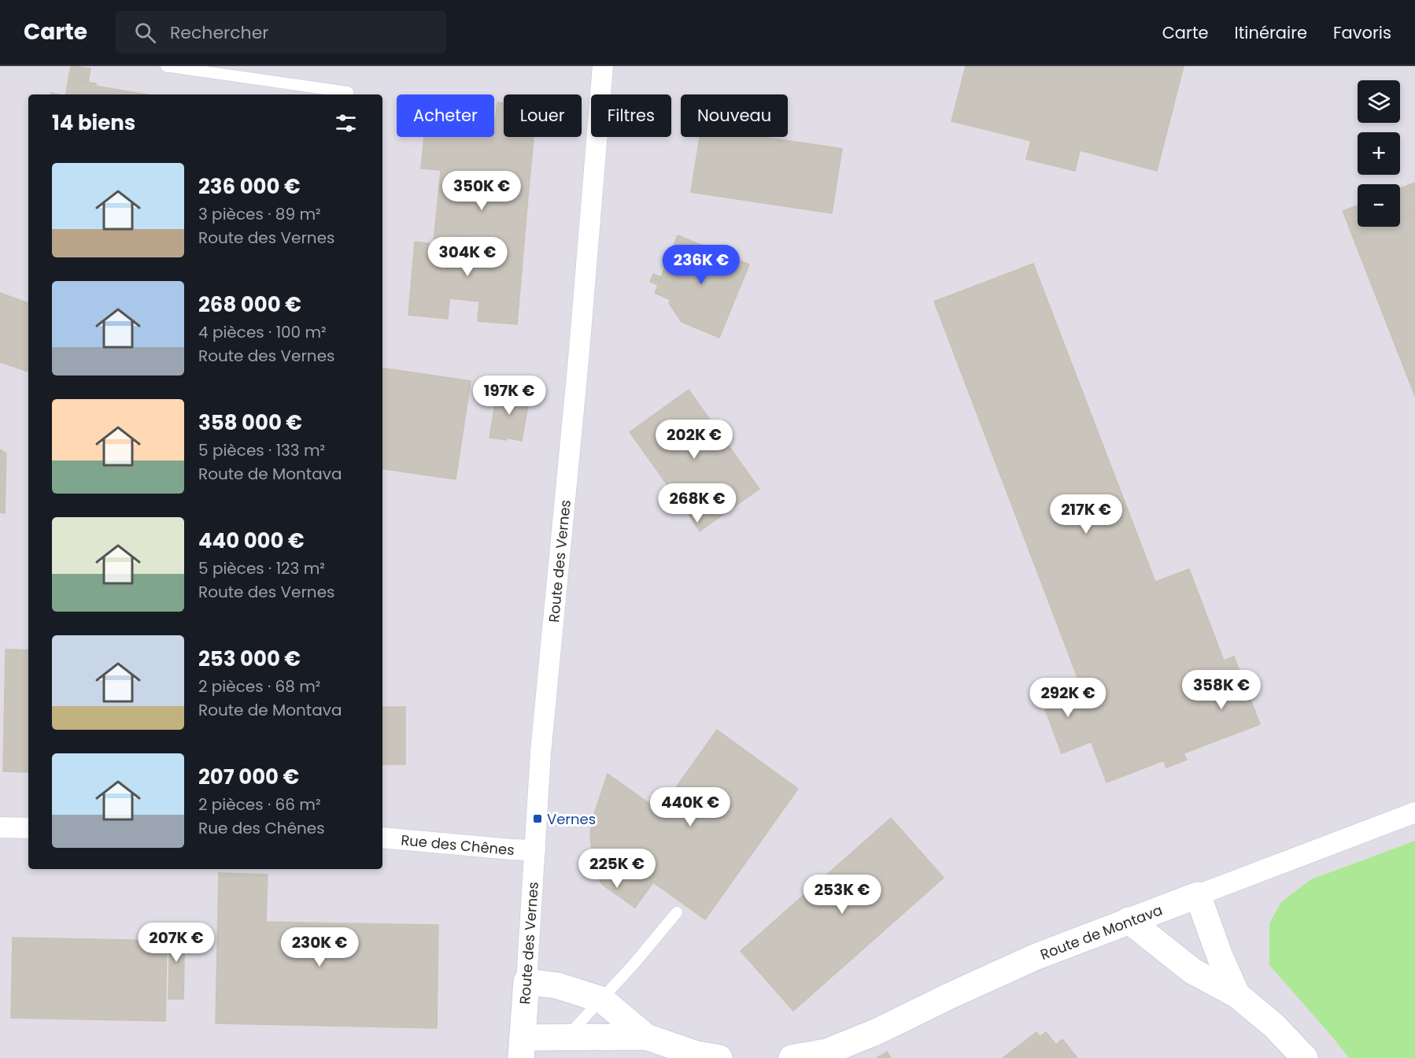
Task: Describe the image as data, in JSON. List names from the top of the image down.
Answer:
{
  "streets": {
    "street": ["Route des Vernes", "Rue des Chênes", "Route de Montava"]
  },
  "crossings": [
    ["Route des Vernes", "Rue des Chênes"]
  ],
  "places": {
    "transit": ["Vernes"]
  },
  "page": {
    "header": "Carte",
    "search": "Rechercher",
    "nav": ["Carte", "Itinéraire", "Favoris"],
    "map_buttons": ["+", "−"],
    "chip": [
      "Acheter",
      "Louer",
      "Filtres",
      "Nouveau"
    ],
    "heading": "14 biens",
    "list": [
      {
        "name": "236 000 €",
        "note": "3 pièces · 89 m² · Route des Vernes"
      },
      {
        "name": "268 000 €",
        "note": "4 pièces · 100 m² · Route des Vernes"
      },
      {
        "name": "358 000 €",
        "note": "5 pièces · 133 m² · Route de Montava"
      },
      {
        "name": "440 000 €",
        "note": "5 pièces · 123 m² · Route des Vernes"
      },
      {
        "name": "253 000 €",
        "note": "2 pièces · 68 m² · Route de Montava"
      },
      {
        "name": "207 000 €",
        "note": "2 pièces · 66 m² · Rue des Chênes"
      }
    ],
    "price": [
      "350K €",
      "304K €",
      "236K €",
      "197K €",
      "202K €",
      "268K €",
      "217K €",
      "358K €",
      "292K €",
      "440K €",
      "225K €",
      "253K €",
      "207K €",
      "230K €"
    ]
  }
}
